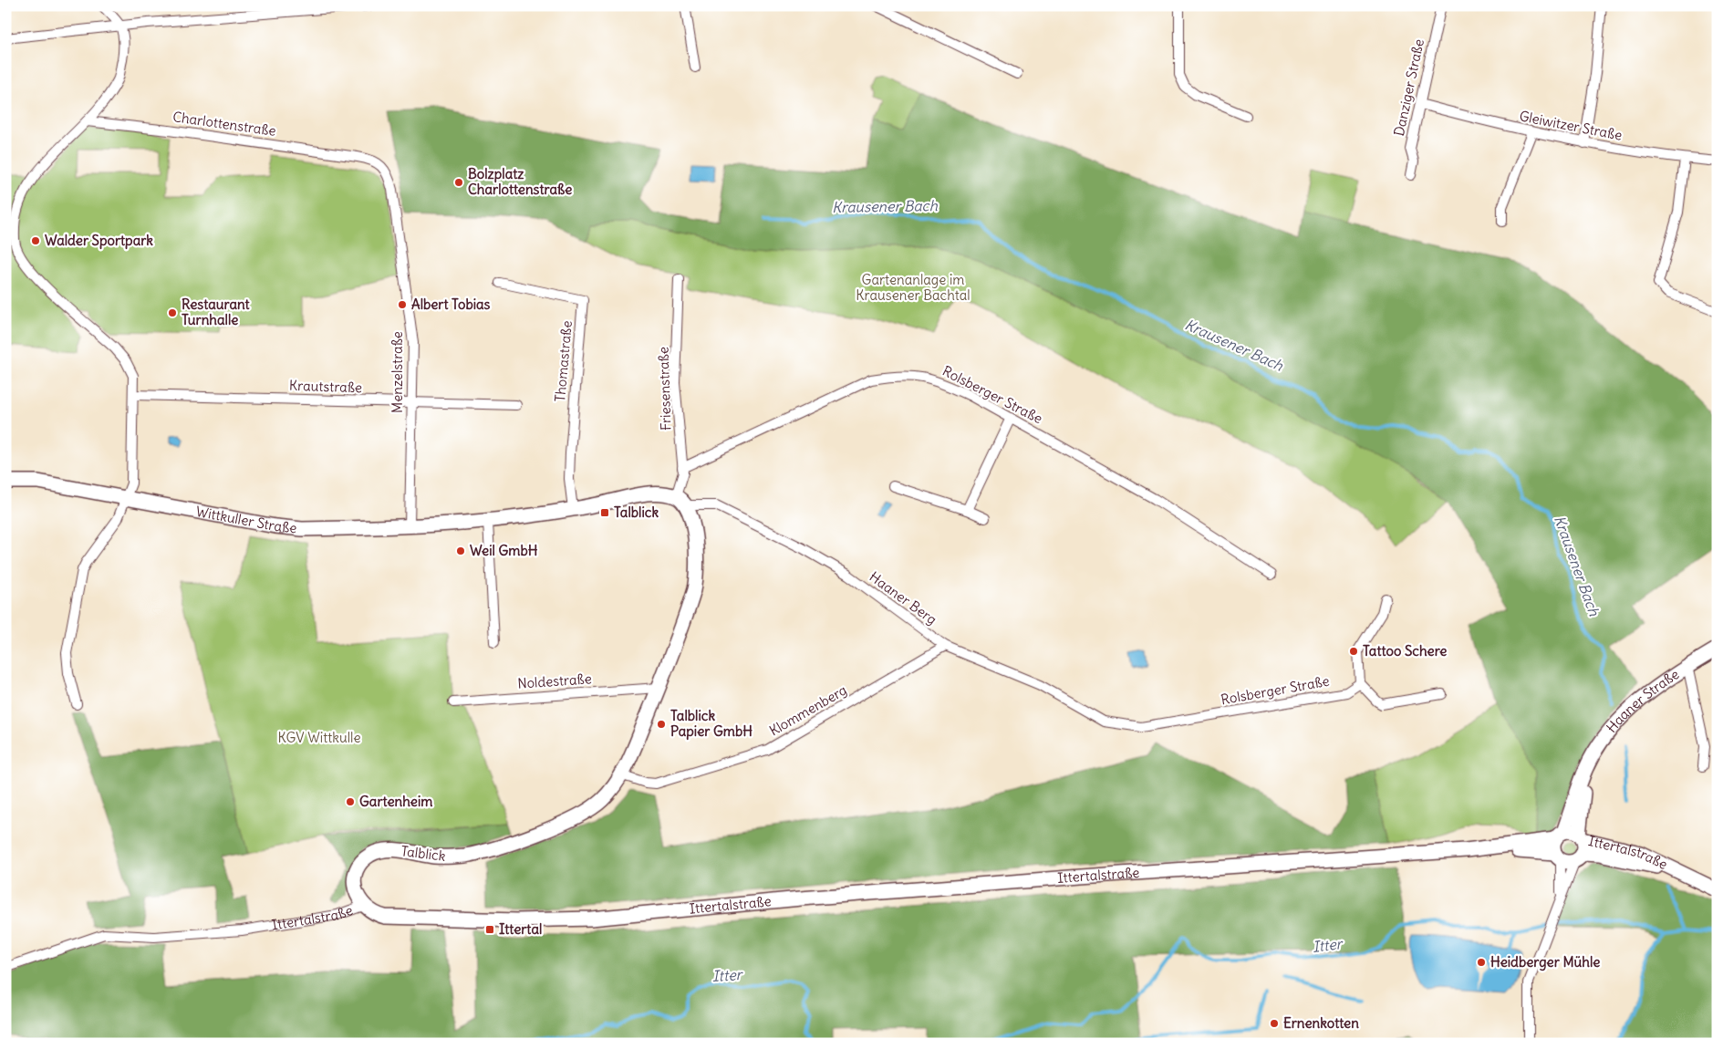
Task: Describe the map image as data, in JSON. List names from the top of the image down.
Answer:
{
  "streets": {
    "main road": [
      "Wittkuller Straße",
      "Haaner Straße",
      "Talblick",
      "Ittertalstraße"
    ],
    "street": [
      "Danziger Straße",
      "Charlottenstraße",
      "Gleiwitzer Straße",
      "Thomastraße",
      "Menzelstraße",
      "Krautstraße",
      "Friesenstraße",
      "Rolsberger Straße",
      "Haaner Berg",
      "Noldestraße",
      "Klommenberg"
    ]
  },
  "crossings": [
    ["Danziger Straße", "Gleiwitzer Straße"],
    ["Charlottenstraße", "Menzelstraße"],
    ["Thomastraße", "Wittkuller Straße"],
    ["Menzelstraße", "Krautstraße"],
    ["Menzelstraße", "Wittkuller Straße"],
    ["Friesenstraße", "Rolsberger Straße"],
    ["Friesenstraße", "Wittkuller Straße"],
    ["Friesenstraße", "Haaner Berg"],
    ["Friesenstraße", "Talblick"],
    ["Rolsberger Straße", "Haaner Berg"],
    ["Wittkuller Straße", "Haaner Berg"],
    ["Wittkuller Straße", "Talblick"],
    ["Haaner Berg", "Klommenberg"],
    ["Haaner Berg", "Talblick"],
    ["Noldestraße", "Talblick"],
    ["Haaner Straße", "Ittertalstraße"],
    ["Klommenberg", "Talblick"],
    ["Talblick", "Ittertalstraße"]
  ],
  "water": ["Krausener Bach", "Itter"],
  "parks": ["Gartenanlage im Krausener Bachtal", "KGV Wittkulle"],
  "places": {
    "other": [
      "Bolzplatz Charlottenstraße",
      "Walder Sportpark",
      "Albert Tobias",
      "Restaurant Turnhalle",
      "Weil GmbH",
      "Tattoo Schere",
      "Talblick Papier GmbH",
      "Gartenheim",
      "Heidberger Mühle",
      "Ernenkotten"
    ],
    "transit": ["Talblick", "Ittertal"]
  }
}
